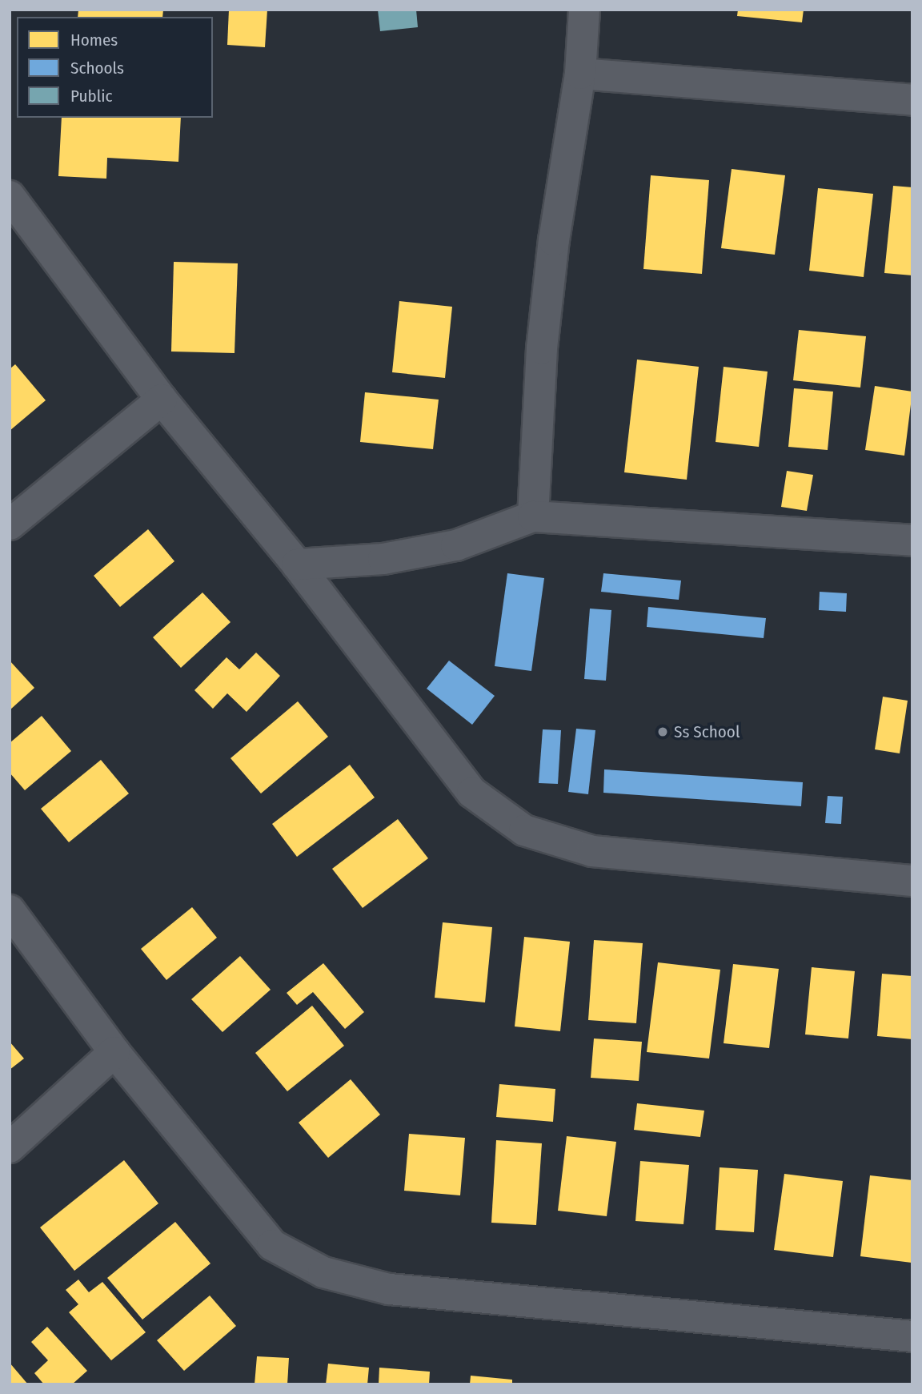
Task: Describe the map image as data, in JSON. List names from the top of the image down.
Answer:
{
  "places": ["Ss School"],
  "legend": ["Homes", "Schools", "Public"]
}
